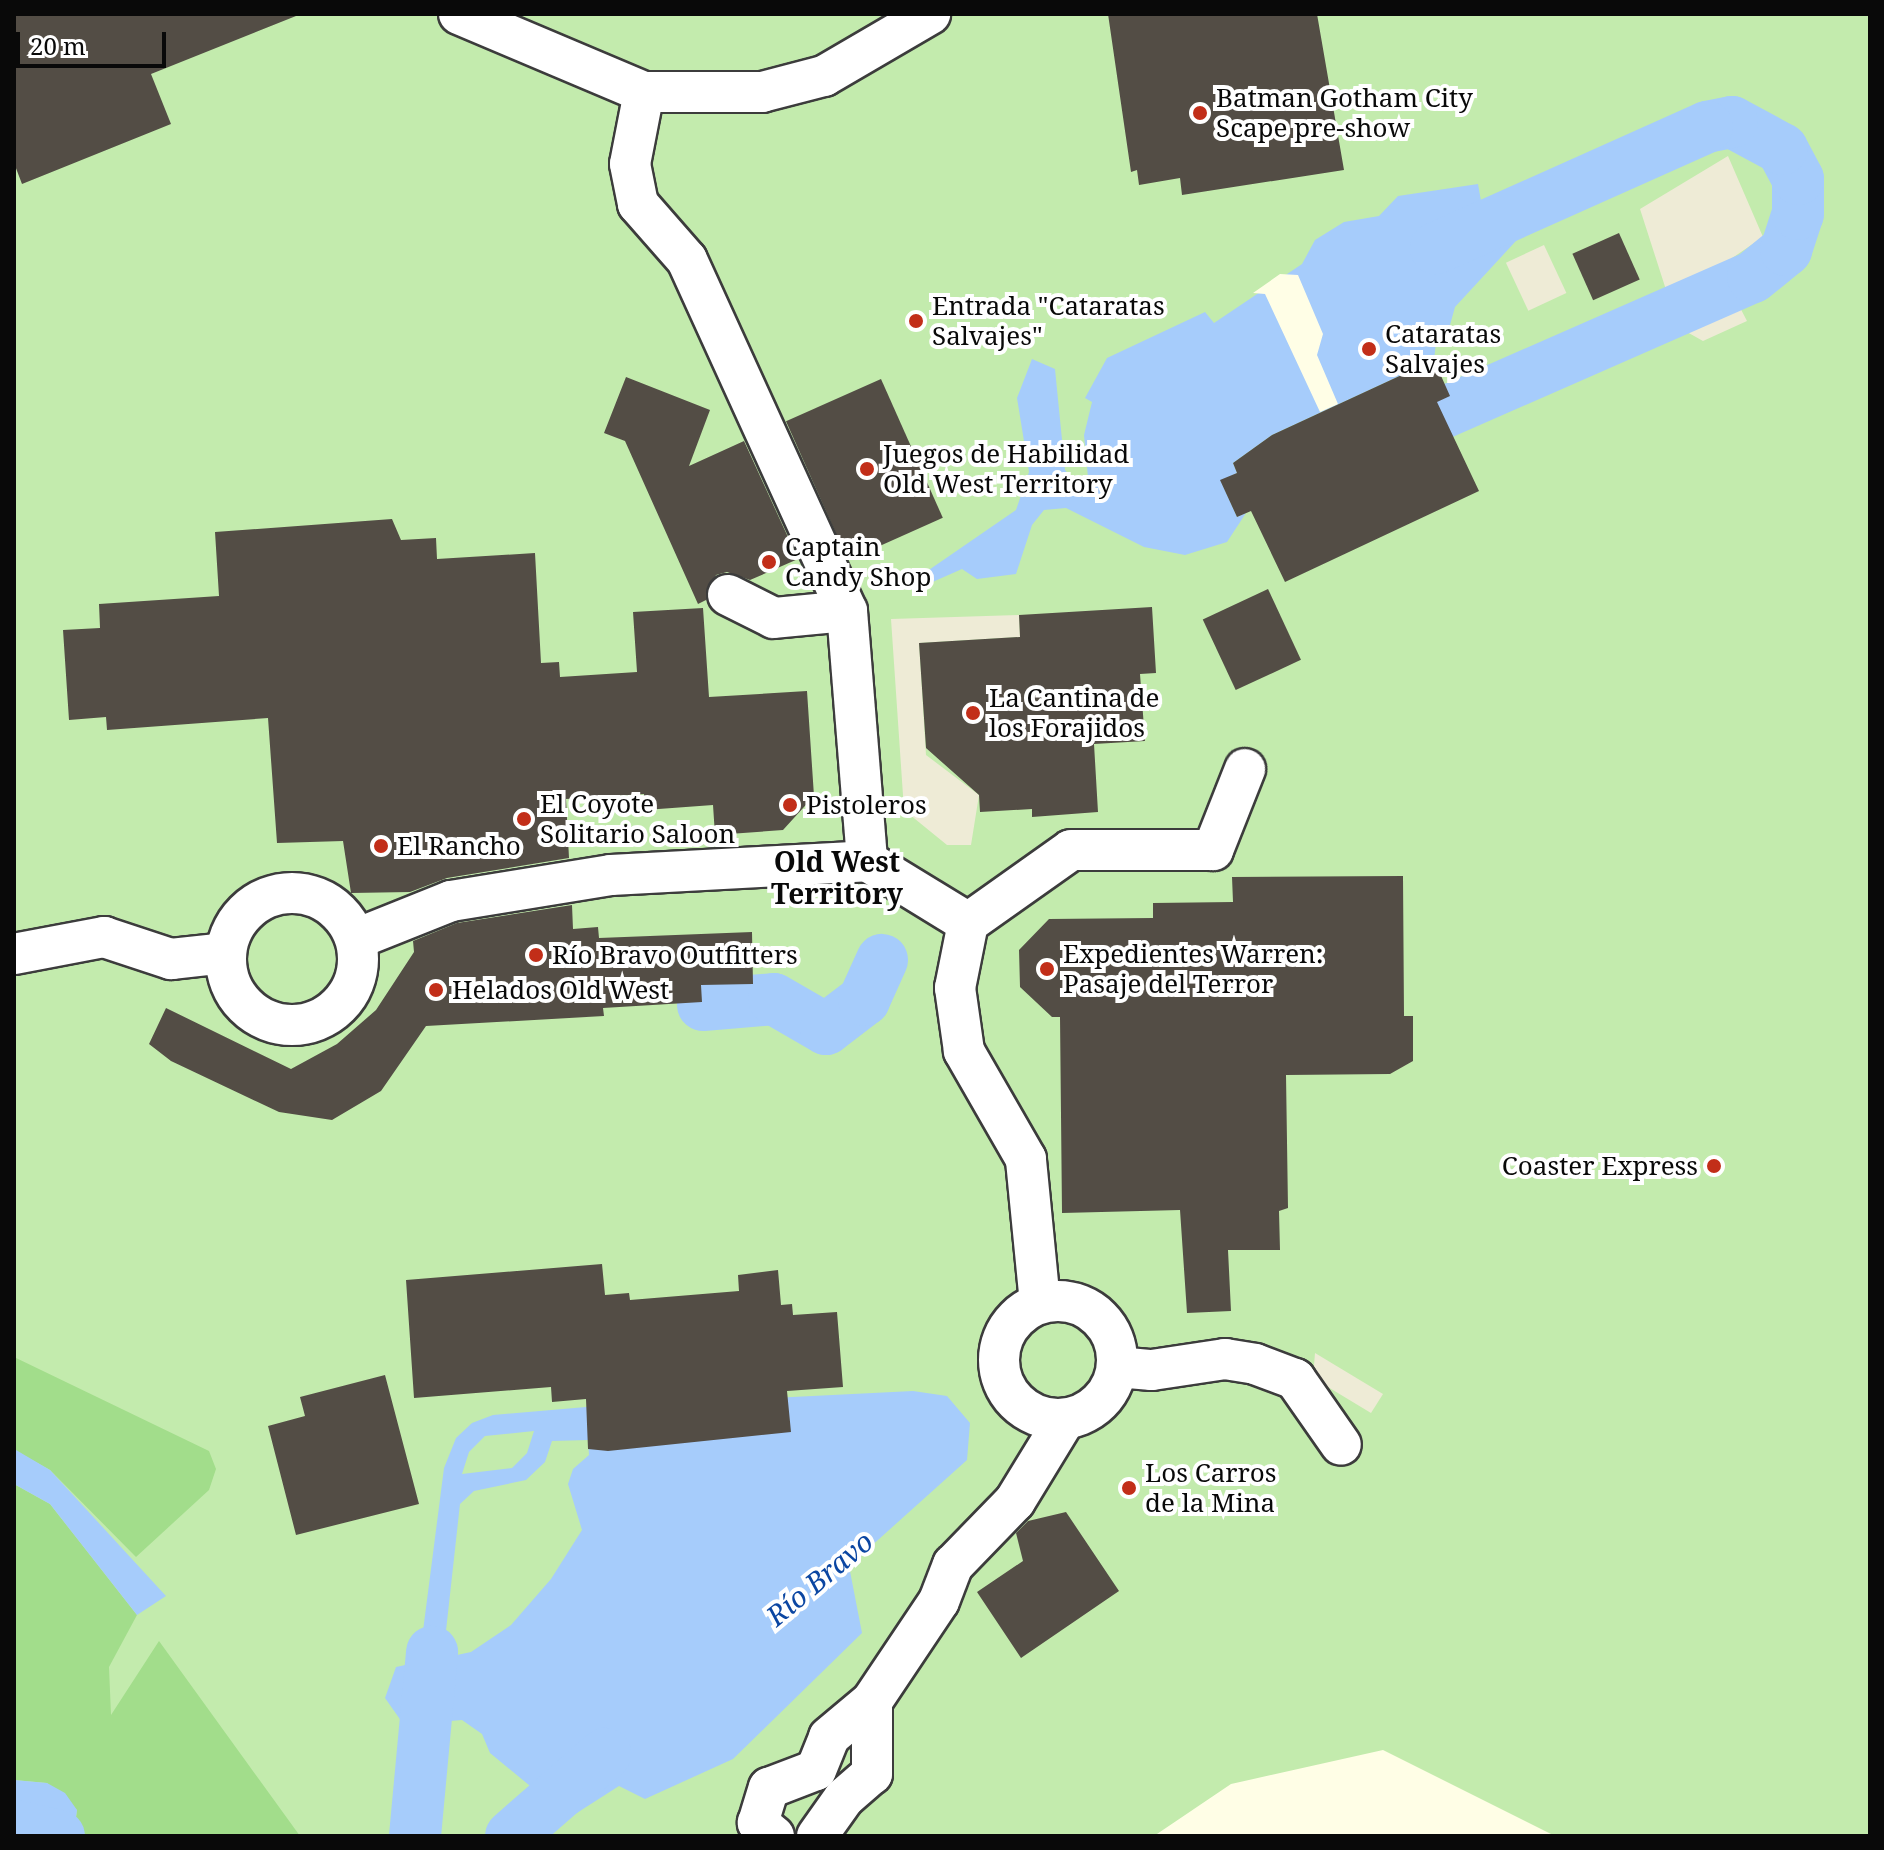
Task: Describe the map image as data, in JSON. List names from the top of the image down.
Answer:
{
  "districts": ["Old West Territory"],
  "water": ["Río Bravo"],
  "places": [
    "Batman Gotham City Scape pre-show",
    "Entrada \"Cataratas Salvajes\"",
    "Cataratas Salvajes",
    "Juegos de Habilidad Old West Territory",
    "Captain Candy Shop",
    "La Cantina de los Forajidos",
    "Pistoleros",
    "El Coyote Solitario Saloon",
    "El Rancho",
    "Río Bravo Outfitters",
    "Expedientes Warren: Pasaje del Terror",
    "Helados Old West",
    "Coaster Express",
    "Los Carros de la Mina"
  ],
  "scale_bar": "20 m"
}
